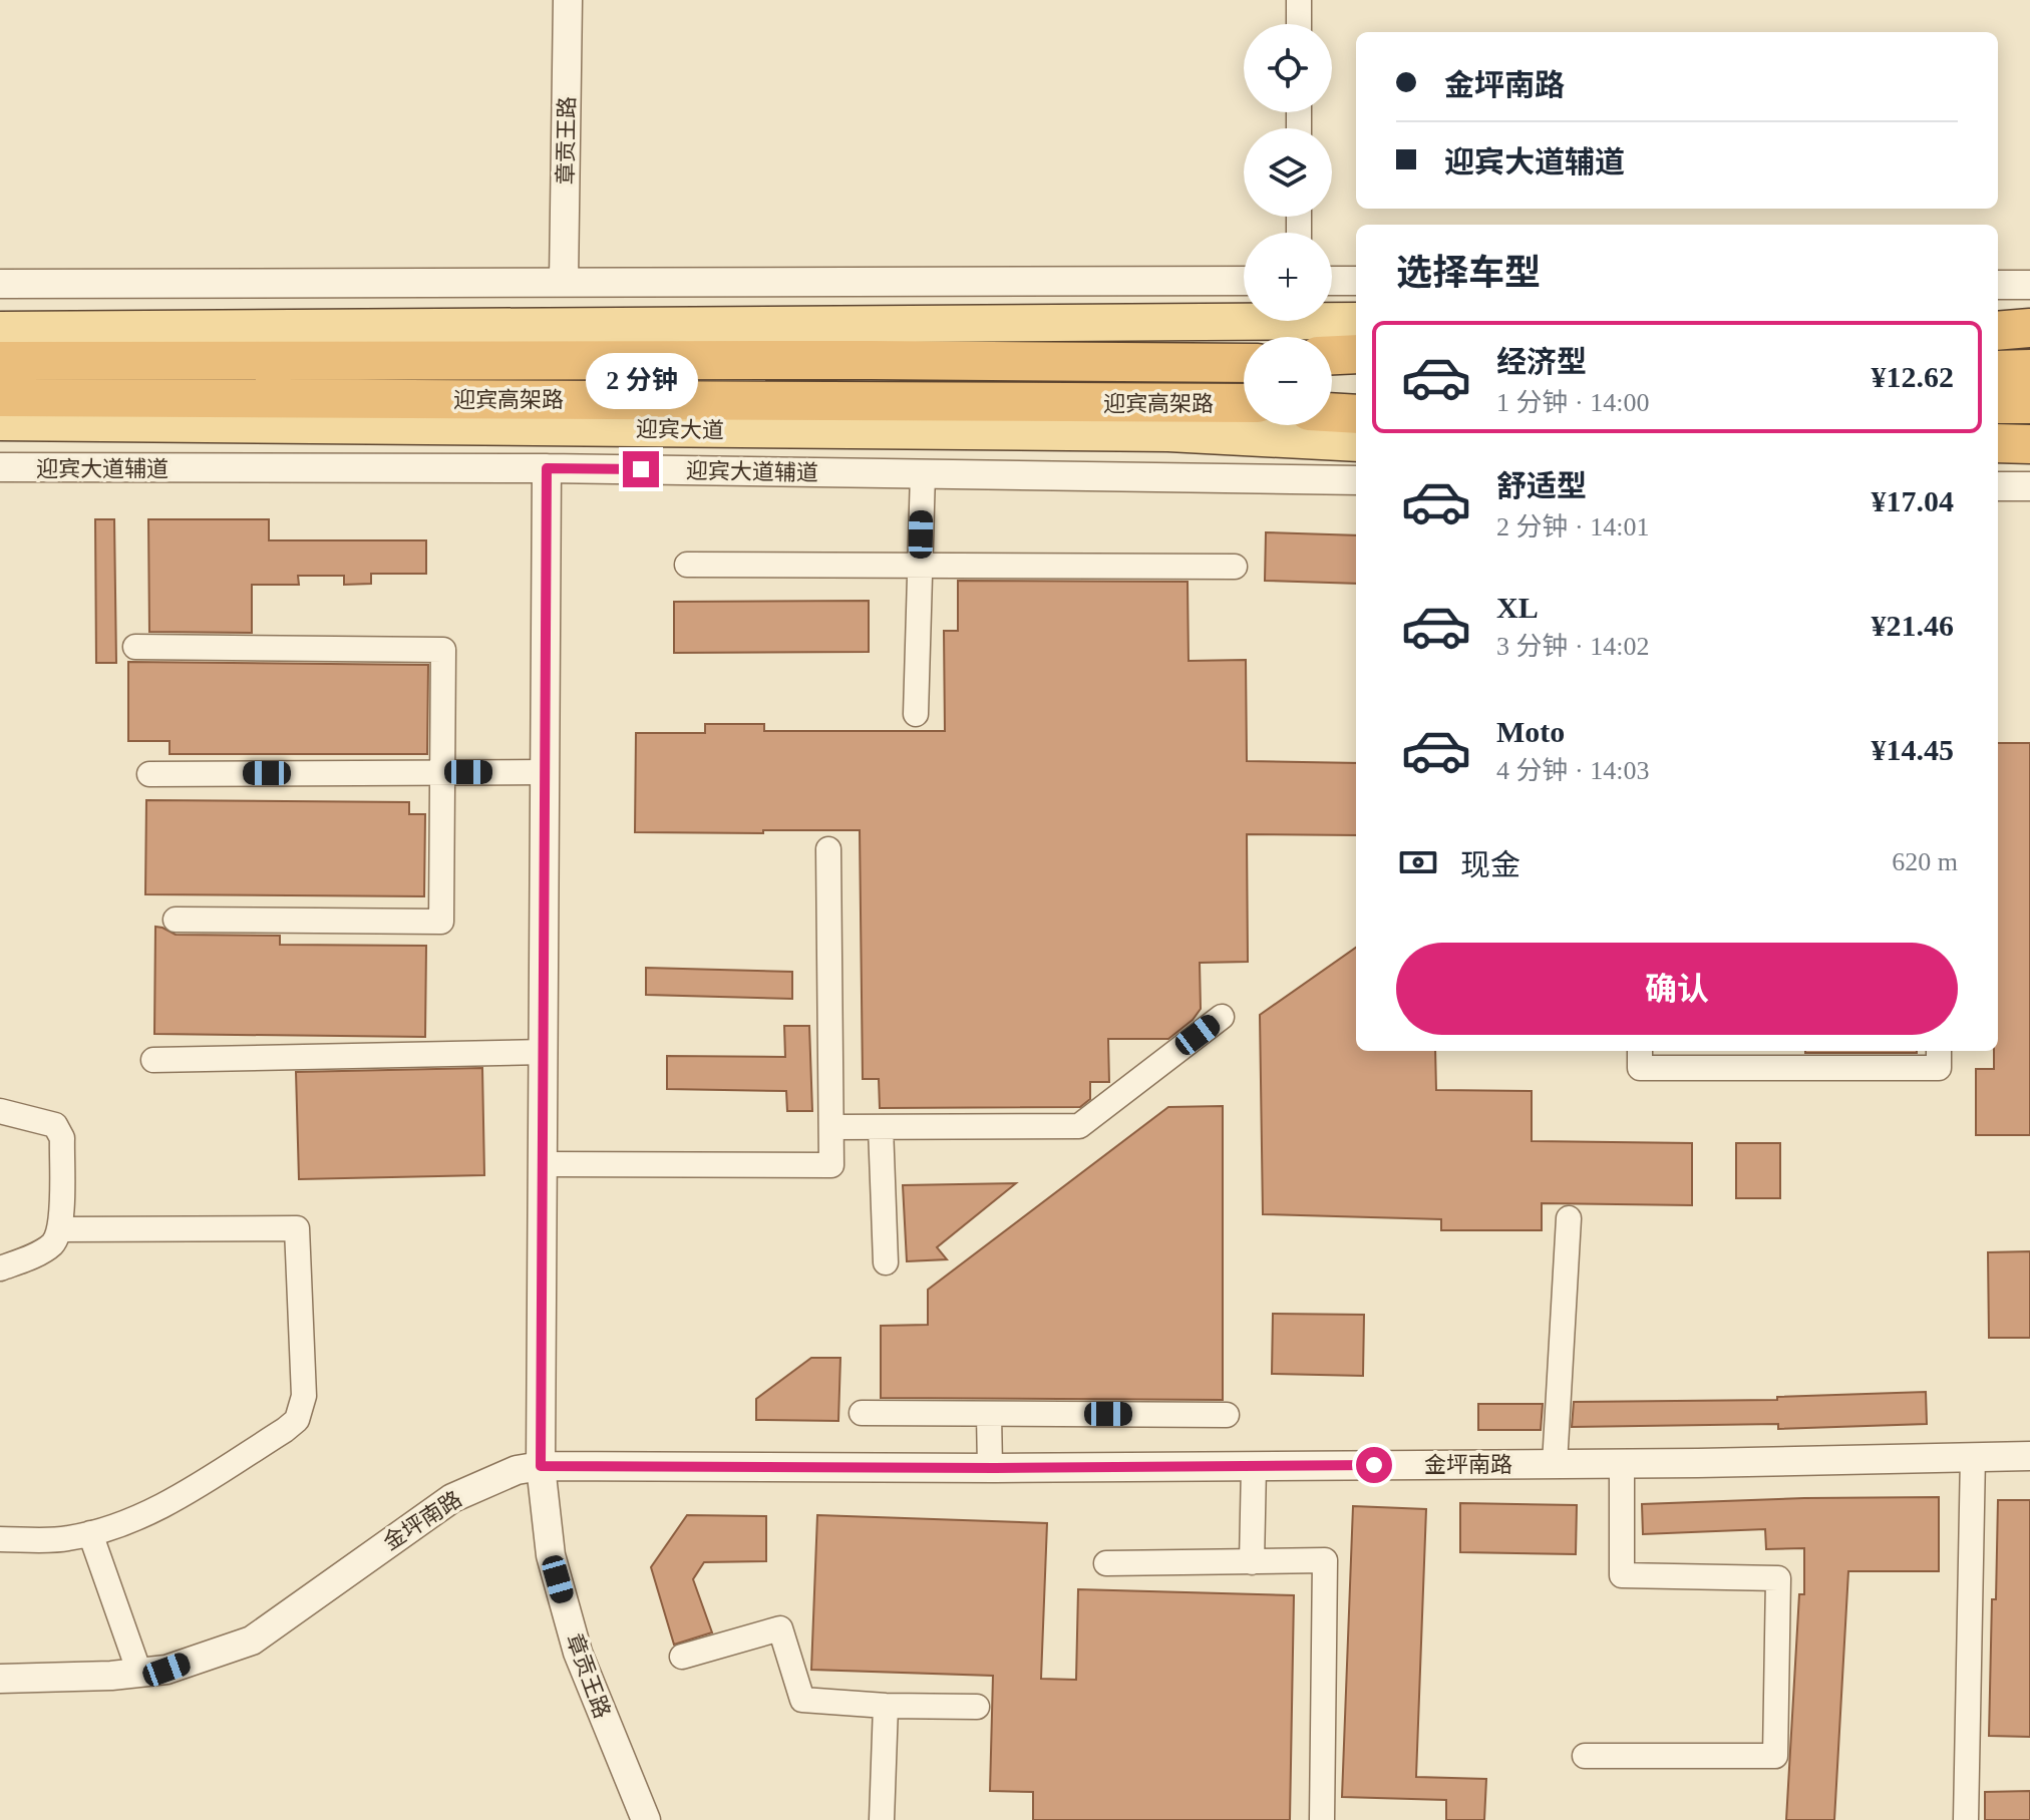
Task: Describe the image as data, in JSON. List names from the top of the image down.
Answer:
{
  "streets": {
    "highway": ["迎宾高架路"],
    "main road": ["迎宾大道"],
    "street": ["章贡王路", "迎宾大道辅道", "金坪南路"]
  },
  "crossings": [
    ["章贡王路", "迎宾大道辅道"],
    ["章贡王路", "金坪南路"]
  ],
  "page": {
    "map_buttons": ["+", "−"],
    "banner": ["金坪南路", "迎宾大道辅道"],
    "heading": "选择车型",
    "list": [
      {
        "name": "经济型",
        "note": "1 分钟 · 14:00",
        "value": "¥12.62"
      },
      {
        "name": "舒适型",
        "note": "2 分钟 · 14:01",
        "value": "¥17.04"
      },
      {
        "name": "XL",
        "note": "3 分钟 · 14:02",
        "value": "¥21.46"
      },
      {
        "name": "Moto",
        "note": "4 分钟 · 14:03",
        "value": "¥14.45"
      }
    ],
    "bubble": "2 分钟",
    "pay": ["现金", "620 m"],
    "buttons": "确认"
  }
}
